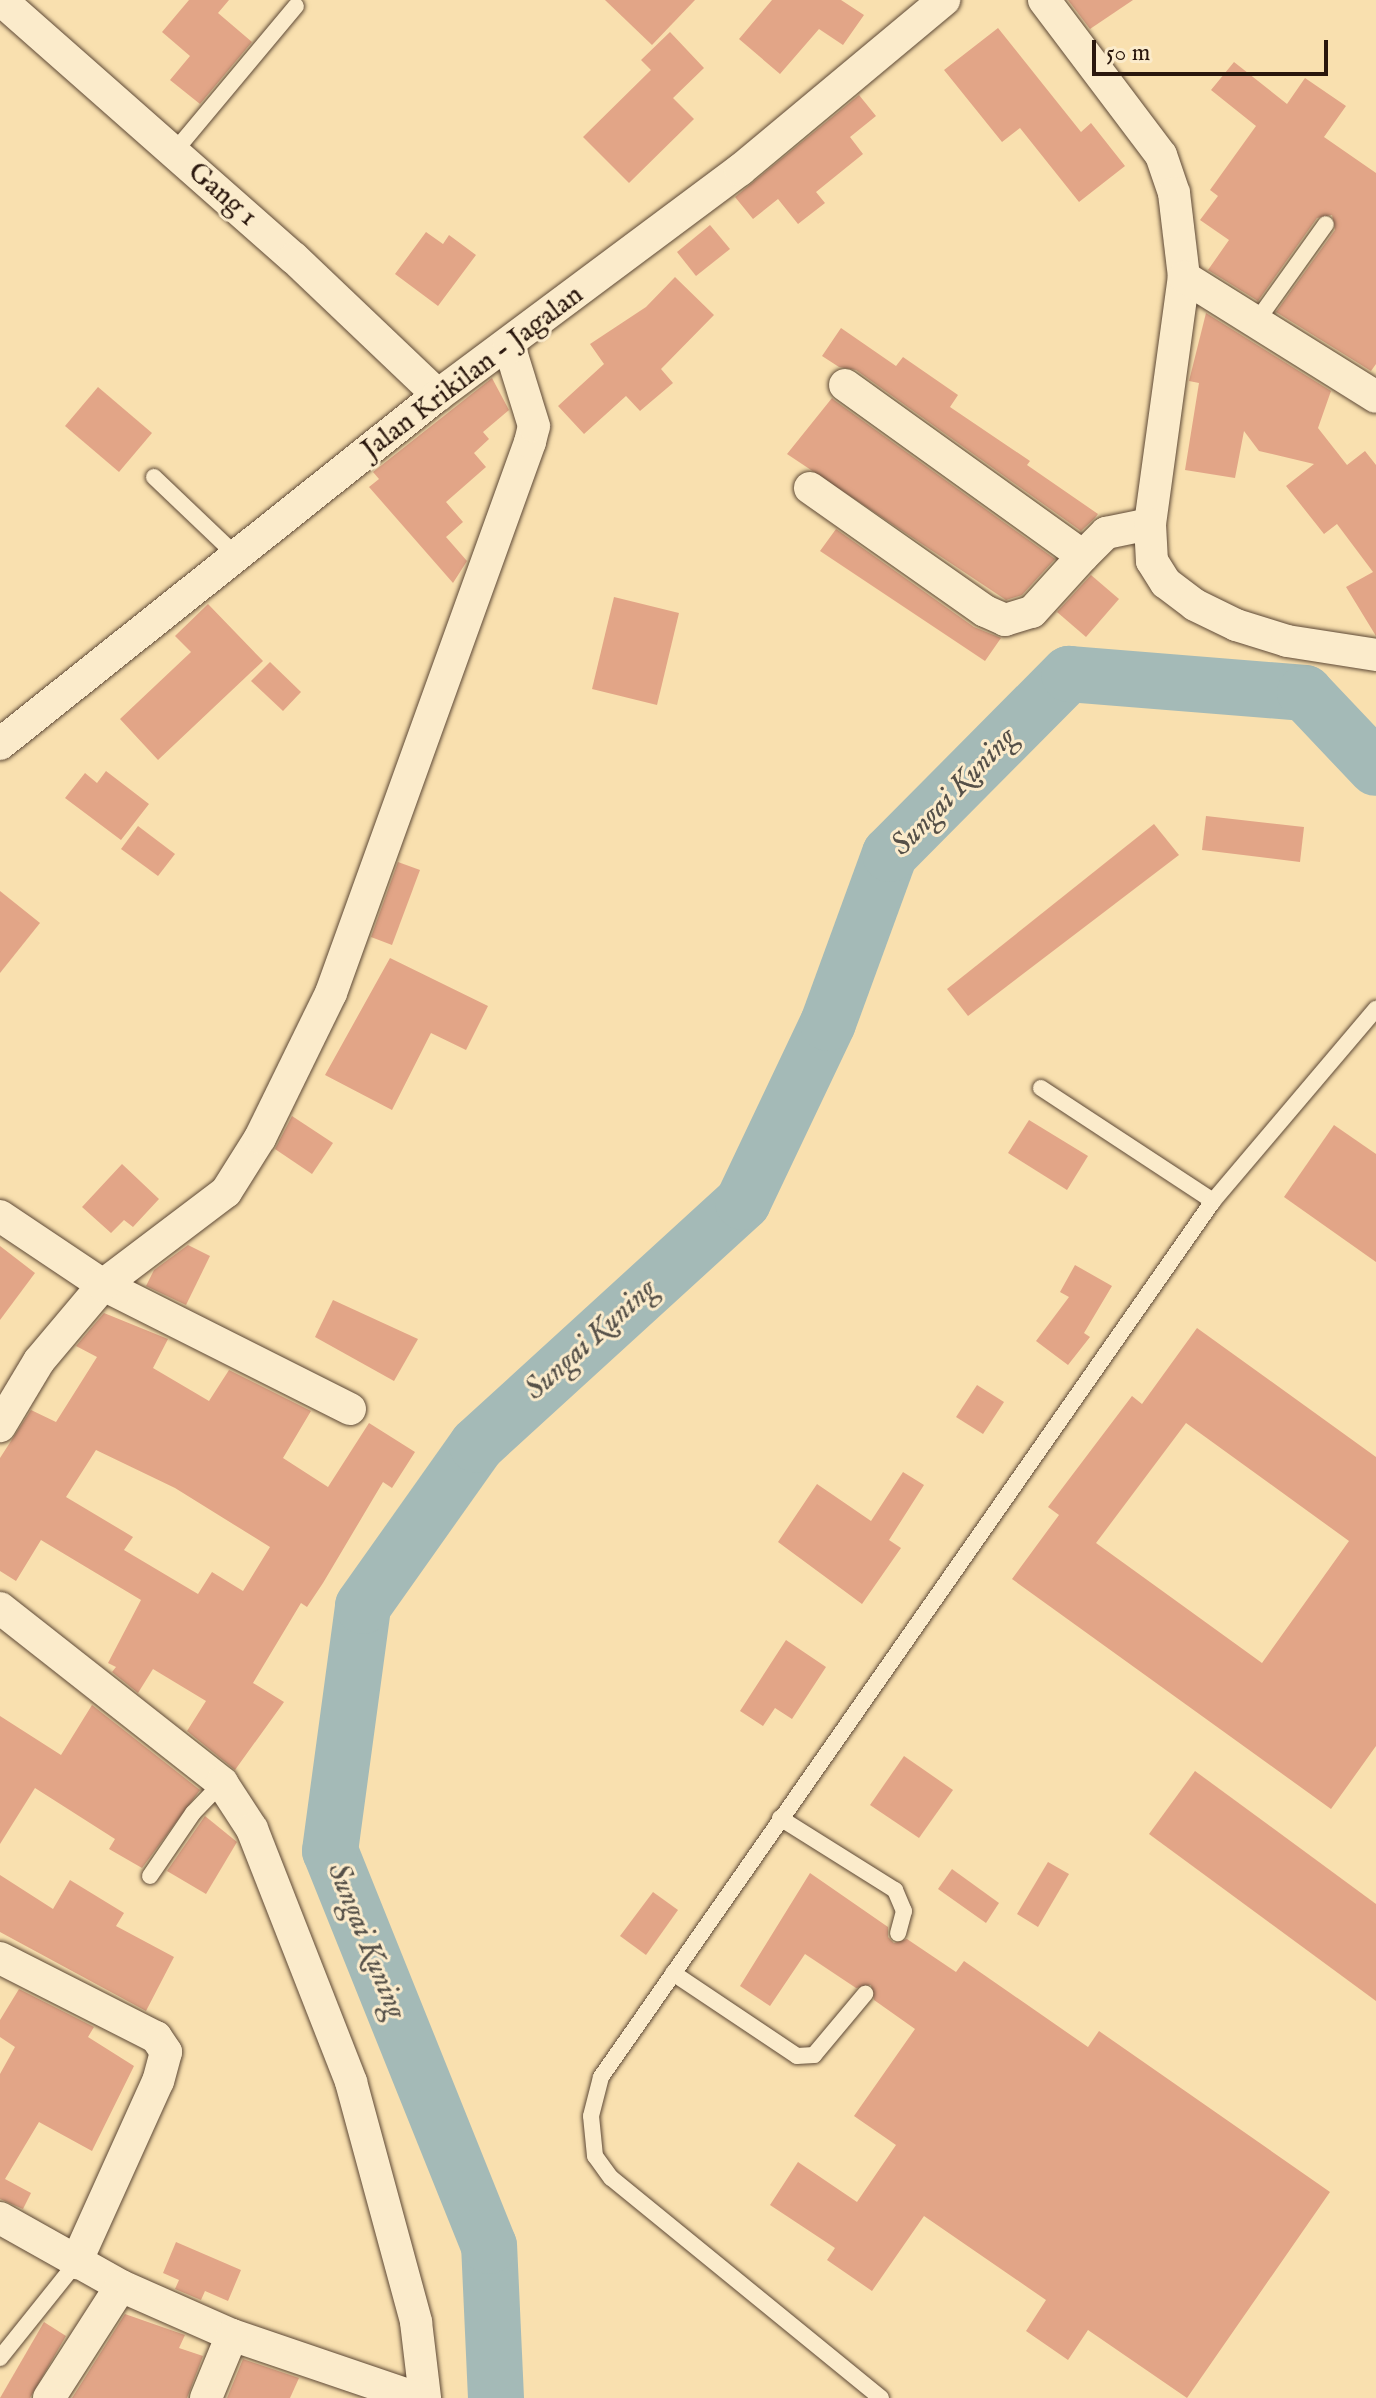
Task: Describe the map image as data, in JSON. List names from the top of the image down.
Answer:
{
  "streets": {
    "street": ["Gang 1", "Jalan Krikilan - Jagalan"]
  },
  "crossings": [
    ["Gang 1", "Jalan Krikilan - Jagalan"]
  ],
  "water": ["Sungai Kuning"],
  "scale_bar": "50 m"
}
